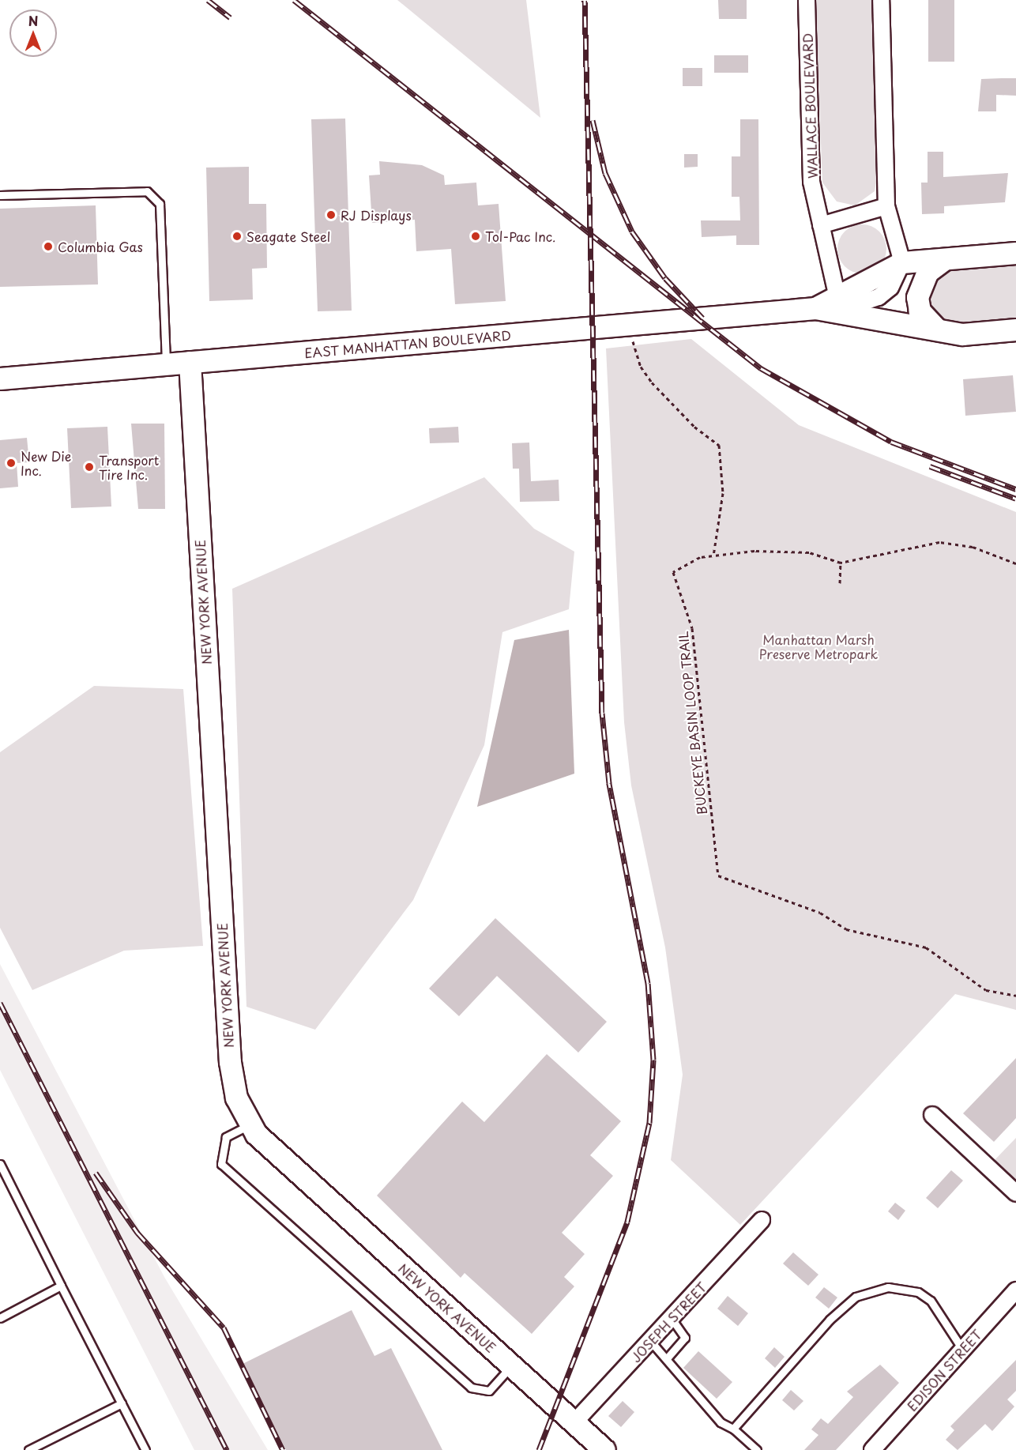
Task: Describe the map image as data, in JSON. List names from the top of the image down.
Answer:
{
  "streets": {
    "street": [
      "WALLACE BOULEVARD",
      "EAST MANHATTAN BOULEVARD",
      "NEW YORK AVENUE",
      "JOSEPH STREET",
      "EDISON STREET"
    ],
    "path": ["BUCKEYE BASIN LOOP TRAIL"]
  },
  "crossings": [
    ["WALLACE BOULEVARD", "EAST MANHATTAN BOULEVARD"],
    ["EAST MANHATTAN BOULEVARD", "NEW YORK AVENUE"],
    ["NEW YORK AVENUE", "JOSEPH STREET"]
  ],
  "parks": ["Manhattan Marsh Preserve Metropark"],
  "places": [
    "RJ Displays",
    "Seagate Steel",
    "Tol-Pac Inc.",
    "Columbia Gas",
    "New Die Inc.",
    "Transport Tire Inc."
  ],
  "north": "top"
}
